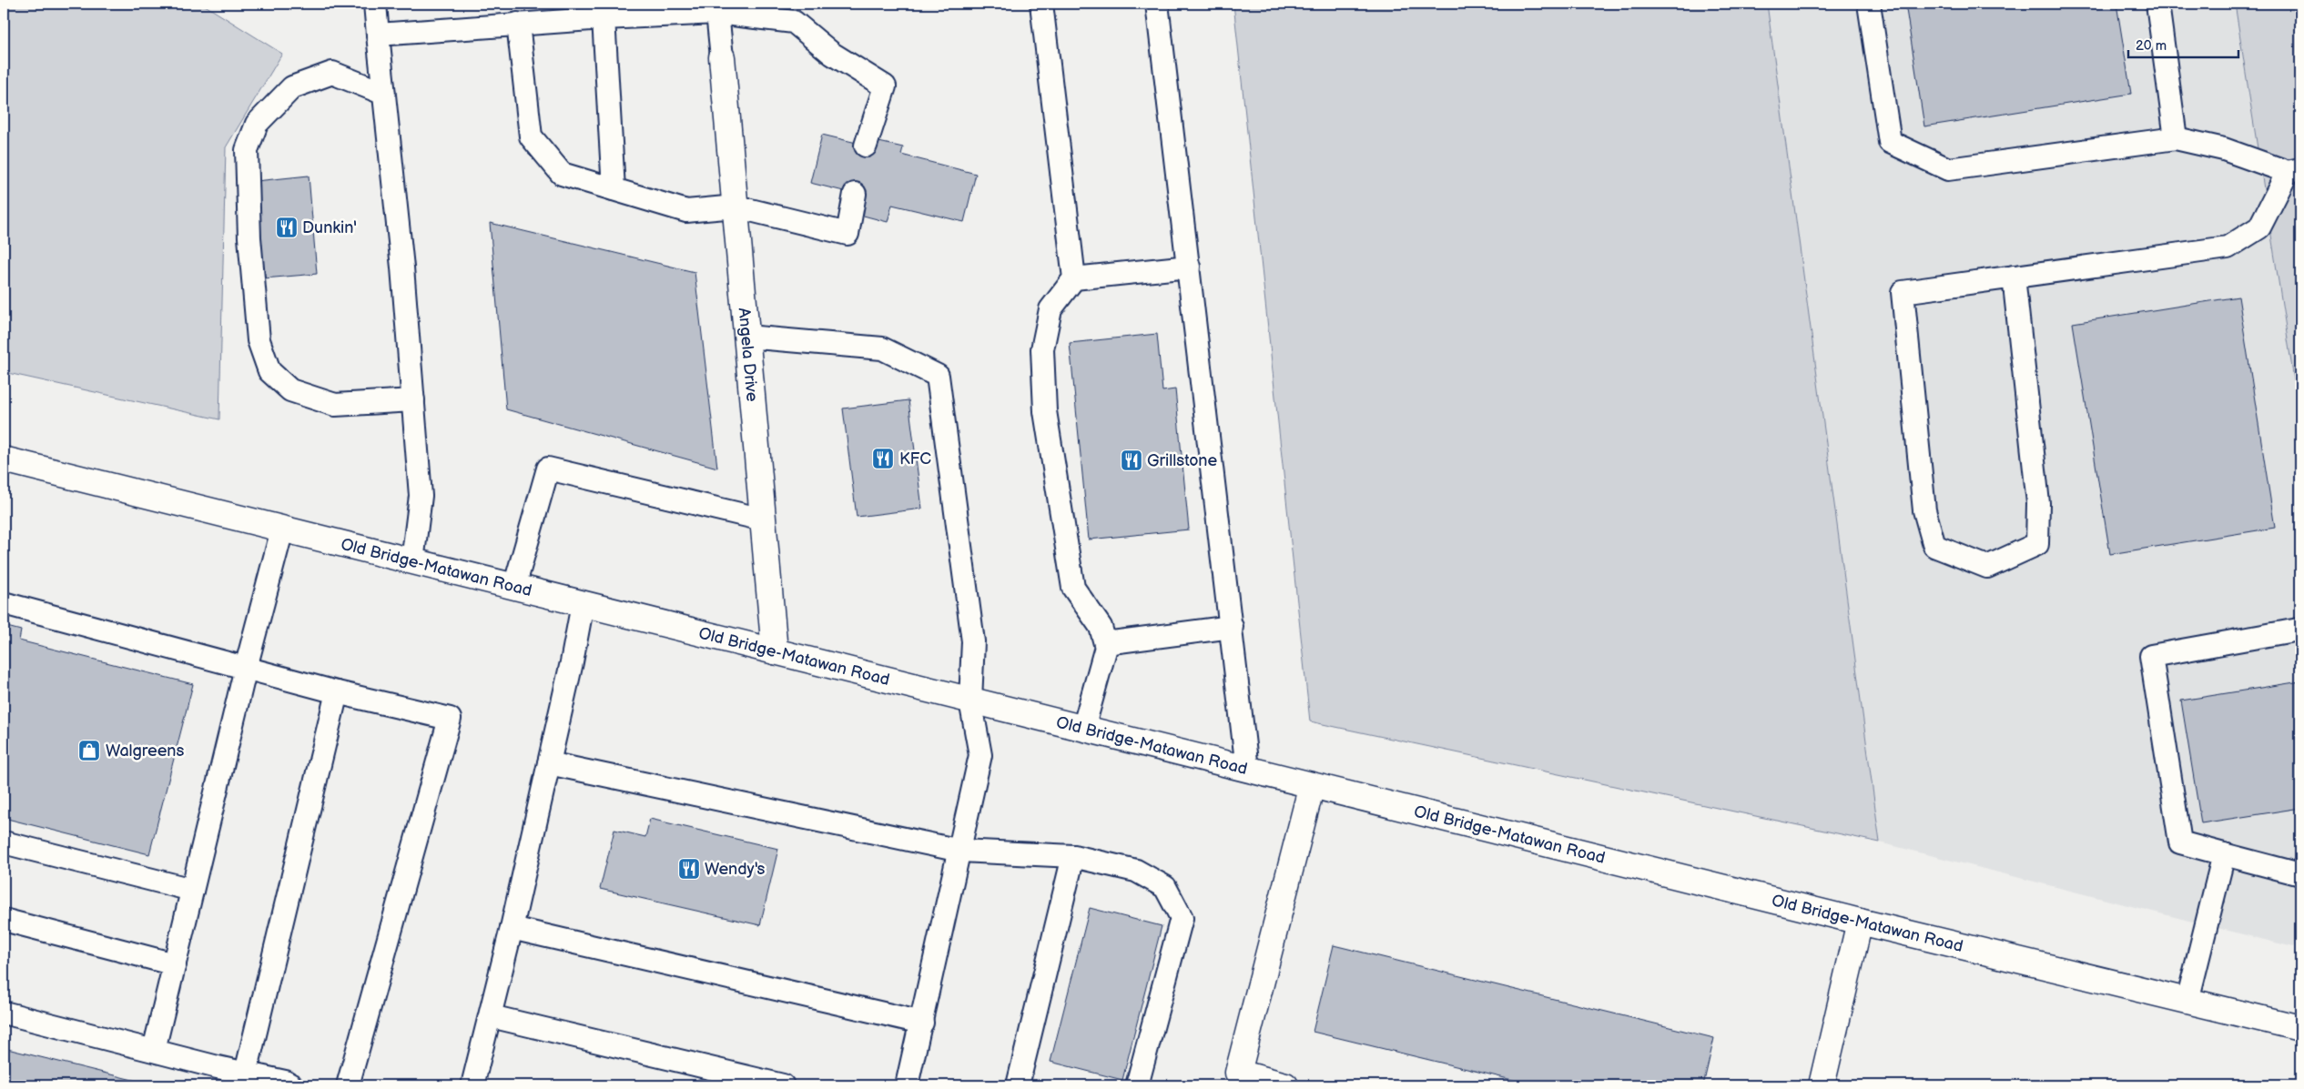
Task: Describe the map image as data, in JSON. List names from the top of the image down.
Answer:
{
  "streets": {
    "main road": ["Angela Drive", "Old Bridge-Matawan Road"]
  },
  "crossings": [
    ["Angela Drive", "Old Bridge-Matawan Road"]
  ],
  "places": {
    "restaurant": [
      "Dunkin'",
      "KFC",
      "Grillstone",
      "Wendy's"
    ],
    "shop": ["Walgreens"]
  },
  "scale_bar": "20 m"
}
